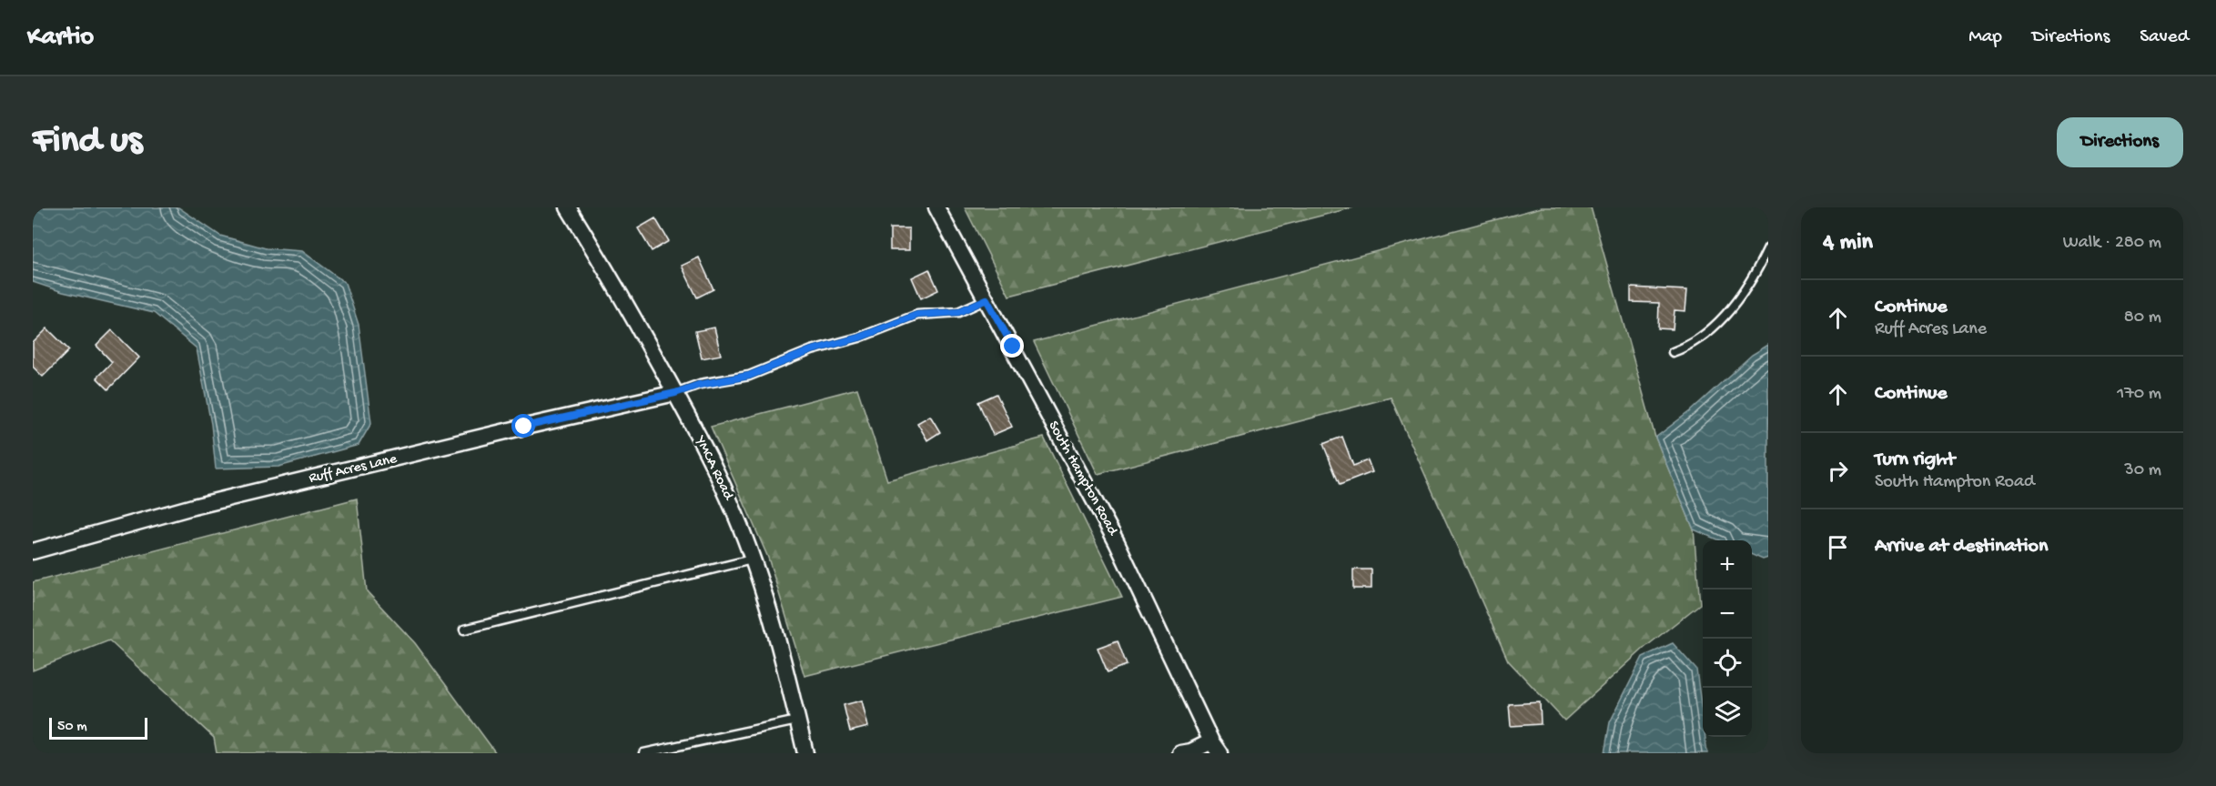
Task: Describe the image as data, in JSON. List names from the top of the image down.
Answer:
{
  "streets": {
    "street": ["YMCA Road", "Ruff Acres Lane", "South Hampton Road"]
  },
  "crossings": [
    ["YMCA Road", "Ruff Acres Lane"]
  ],
  "scale_bar": "50 m",
  "page": {
    "header": "Kartio",
    "nav": ["Map", "Directions", "Saved"],
    "buttons": "Directions",
    "title": "Find us",
    "heading": ["4 min", "Walk · 280 m"],
    "list": [
      ["Continue", "Ruff Acres Lane", "80 m"],
      ["Continue", "170 m"],
      ["Turn right", "South Hampton Road", "30 m"],
      "Arrive at destination"
    ],
    "map_buttons": ["+", "−"],
    "scale": "50 m"
  }
}
